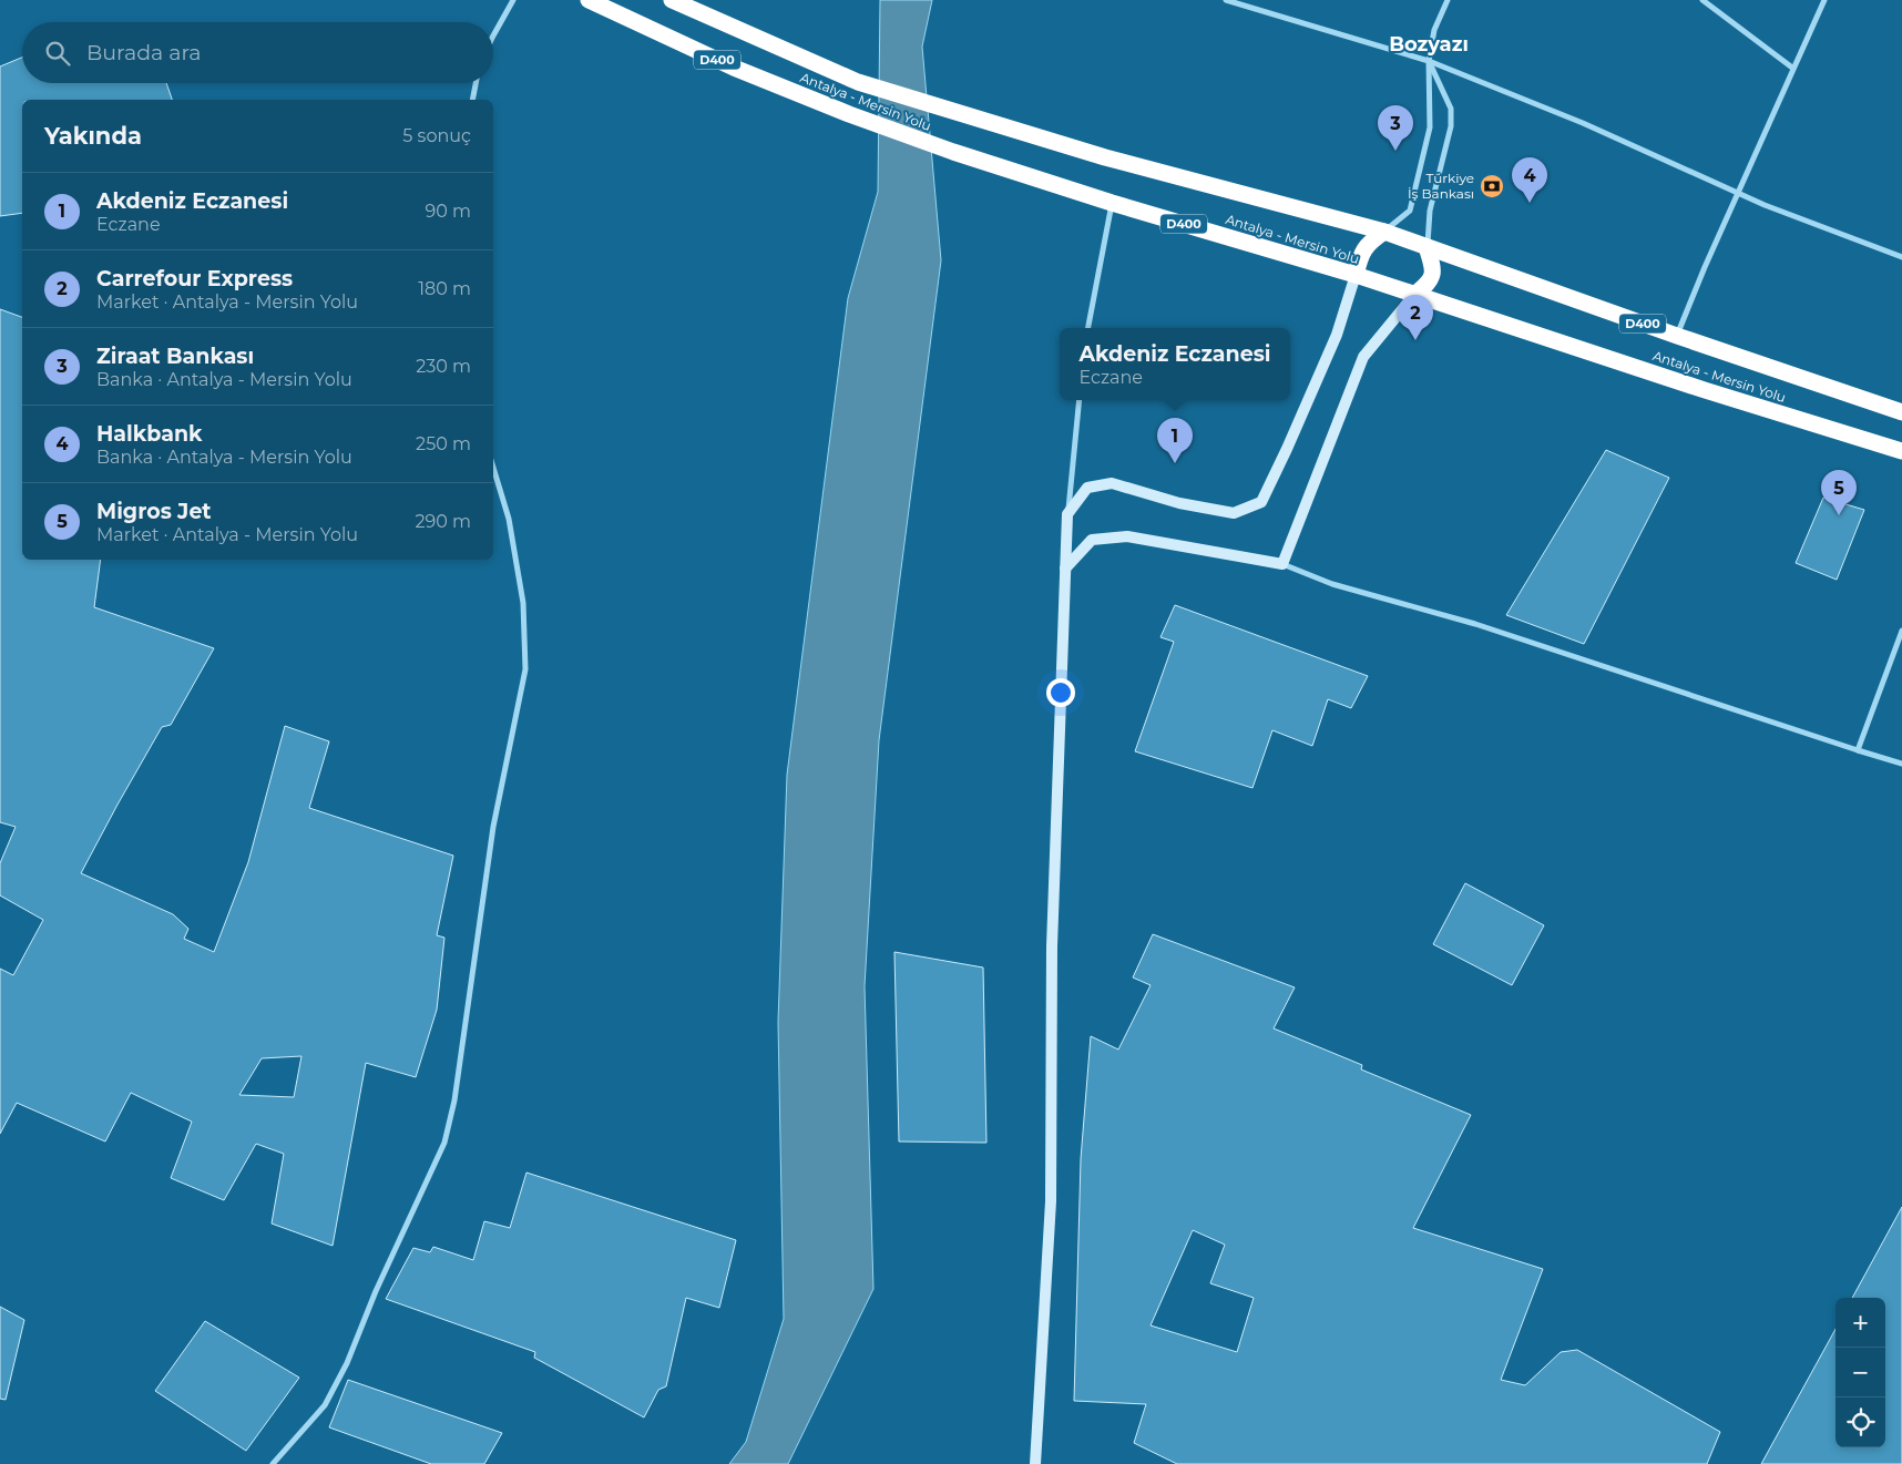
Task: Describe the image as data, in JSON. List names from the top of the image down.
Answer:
{
  "streets": {
    "highway": ["D400", "Antalya - Mersin Yolu"]
  },
  "districts": ["Bozyazı"],
  "places": {
    "bank": ["Türkiye İş Bankası"]
  },
  "page": {
    "search": "Burada ara",
    "heading": ["Yakında", "5 sonuç"],
    "pins": [
      "3",
      "4",
      "2",
      "1",
      "5"
    ],
    "list": [
      {
        "mark": "1",
        "name": "Akdeniz Eczanesi",
        "note": "Eczane",
        "value": "90 m"
      },
      {
        "mark": "2",
        "name": "Carrefour Express",
        "note": "Market · Antalya - Mersin Yolu",
        "value": "180 m"
      },
      {
        "mark": "3",
        "name": "Ziraat Bankası",
        "note": "Banka · Antalya - Mersin Yolu",
        "value": "230 m"
      },
      {
        "mark": "4",
        "name": "Halkbank",
        "note": "Banka · Antalya - Mersin Yolu",
        "value": "250 m"
      },
      {
        "mark": "5",
        "name": "Migros Jet",
        "note": "Market · Antalya - Mersin Yolu",
        "value": "290 m"
      }
    ],
    "popup": ["Akdeniz Eczanesi", "Eczane"],
    "map_buttons": ["+", "−"]
  }
}
